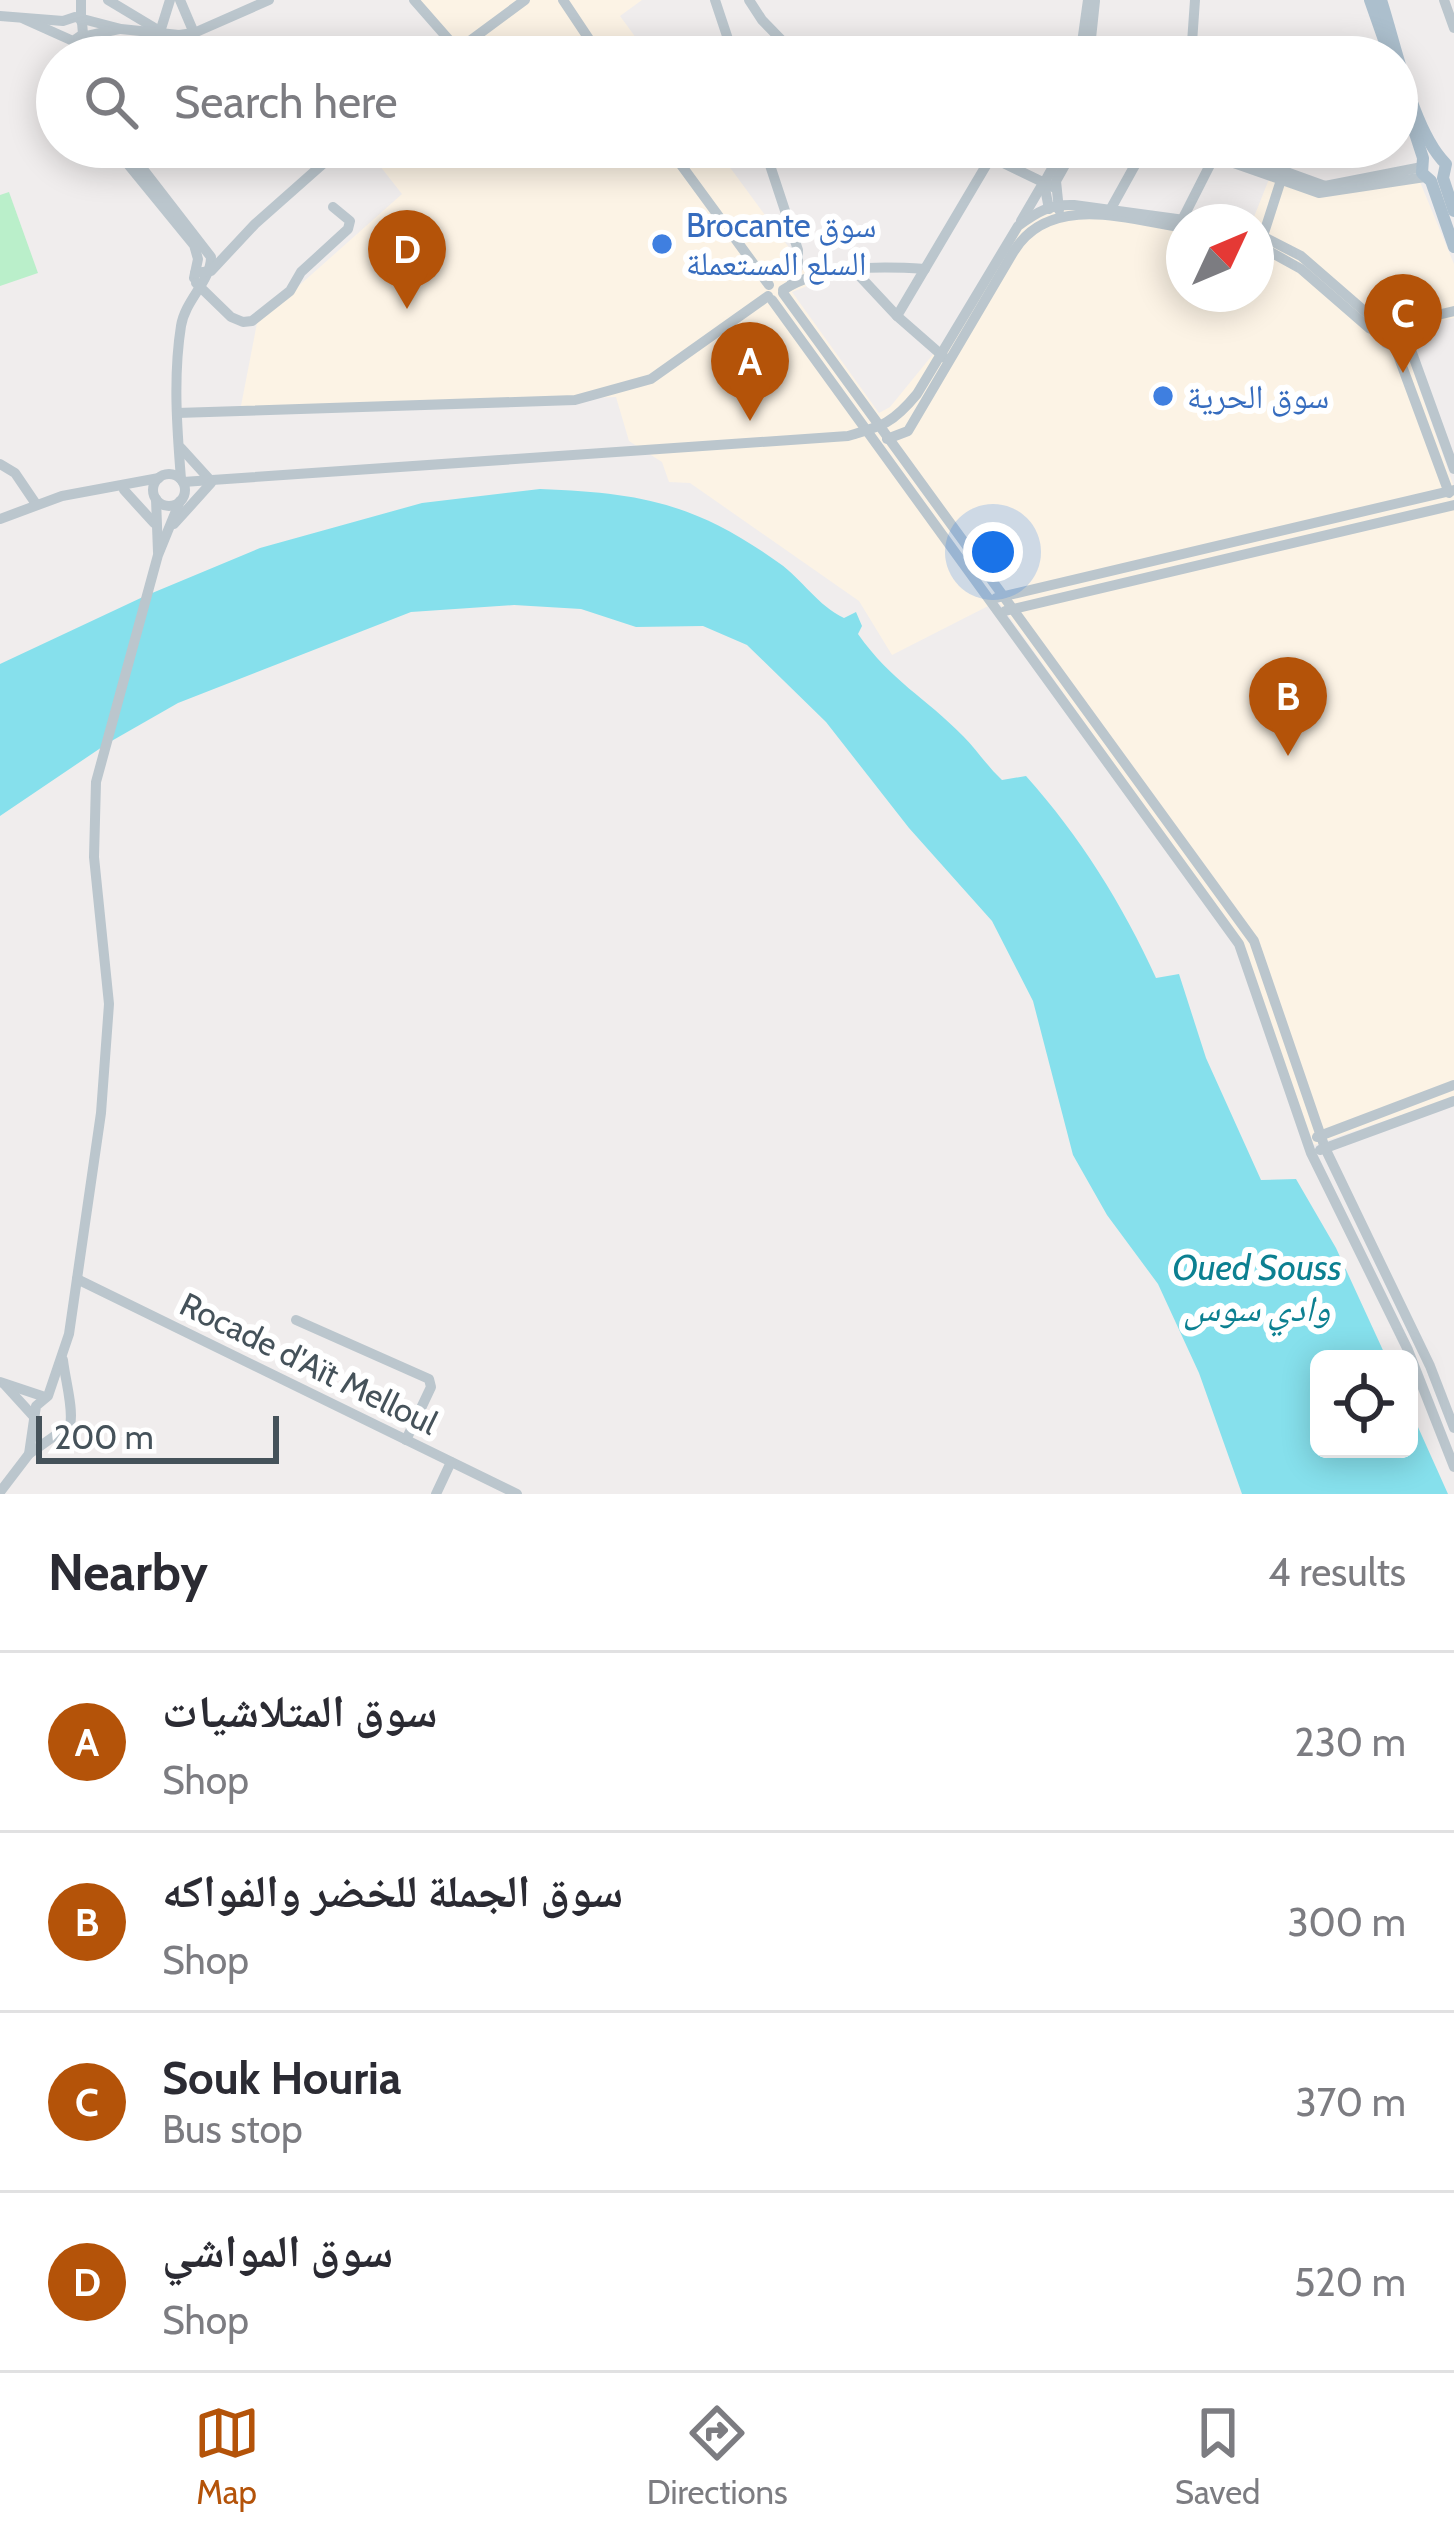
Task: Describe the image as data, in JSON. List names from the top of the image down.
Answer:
{
  "streets": {
    "street": ["Rocade d'Aït Melloul"]
  },
  "water": ["Oued Souss وادي سوس"],
  "places": ["Brocante سوق السلع المستعملة", "سوق الحرية"],
  "scale_bar": "200 m",
  "north": "top right",
  "page": {
    "search": "Search here",
    "pins": [
      "D",
      "C",
      "A",
      "B"
    ],
    "scale": "200 m",
    "heading": ["Nearby", "4 results"],
    "list": [
      {
        "mark": "A",
        "name": "سوق المتلاشيات",
        "note": "Shop",
        "value": "230 m"
      },
      {
        "mark": "B",
        "name": "سوق الجملة للخضر والفواكه",
        "note": "Shop",
        "value": "300 m"
      },
      {
        "mark": "C",
        "name": "Souk Houria",
        "note": "Bus stop",
        "value": "370 m"
      },
      {
        "mark": "D",
        "name": "سوق المواشي",
        "note": "Shop",
        "value": "520 m"
      }
    ],
    "nav": ["Map", "Directions", "Saved"]
  }
}
